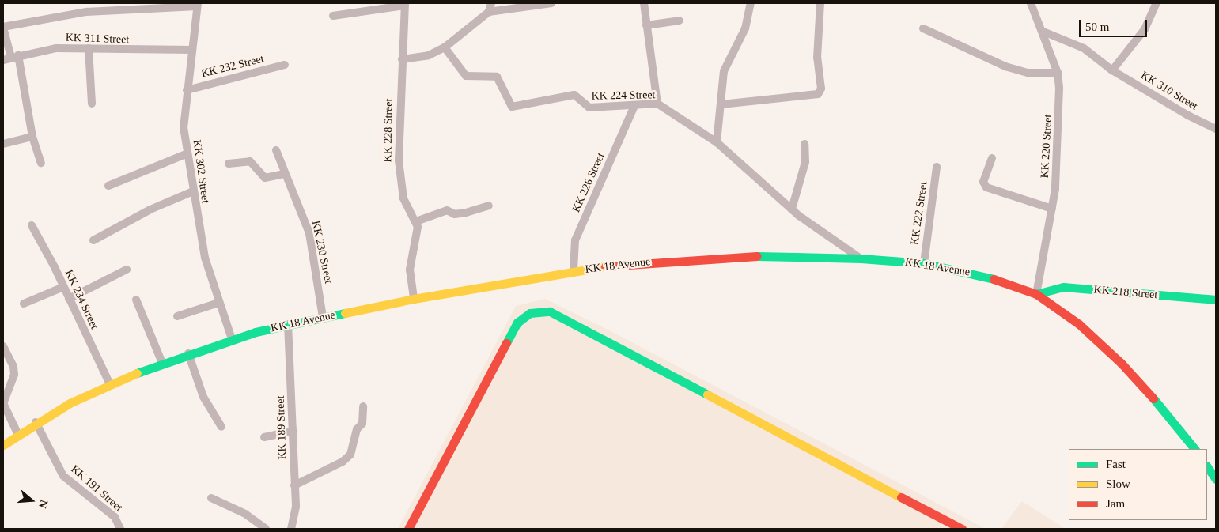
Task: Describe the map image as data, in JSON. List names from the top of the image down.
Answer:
{
  "streets": {
    "main road": ["KK 18 Avenue", "KK 218 Street"],
    "street": [
      "KK 311 Street",
      "KK 232 Street",
      "KK 310 Street",
      "KK 224 Street",
      "KK 228 Street",
      "KK 220 Street",
      "KK 302 Street",
      "KK 226 Street",
      "KK 222 Street",
      "KK 230 Street",
      "KK 234 Street",
      "KK 189 Street",
      "KK 191 Street"
    ]
  },
  "crossings": [
    ["KK 311 Street", "KK 302 Street"],
    ["KK 232 Street", "KK 302 Street"],
    ["KK 310 Street", "KK 220 Street"],
    ["KK 224 Street", "KK 226 Street"],
    ["KK 224 Street", "KK 18 Avenue"],
    ["KK 220 Street", "KK 18 Avenue"],
    ["KK 220 Street", "KK 218 Street"],
    ["KK 302 Street", "KK 18 Avenue"],
    ["KK 226 Street", "KK 18 Avenue"],
    ["KK 222 Street", "KK 18 Avenue"],
    ["KK 230 Street", "KK 18 Avenue"],
    ["KK 18 Avenue", "KK 218 Street"],
    ["KK 18 Avenue", "KK 234 Street"],
    ["KK 18 Avenue", "KK 189 Street"],
    ["KK 18 Avenue", "KK 191 Street"]
  ],
  "legend": ["Fast", "Slow", "Jam"],
  "scale_bar": "50 m",
  "north": "right"
}
